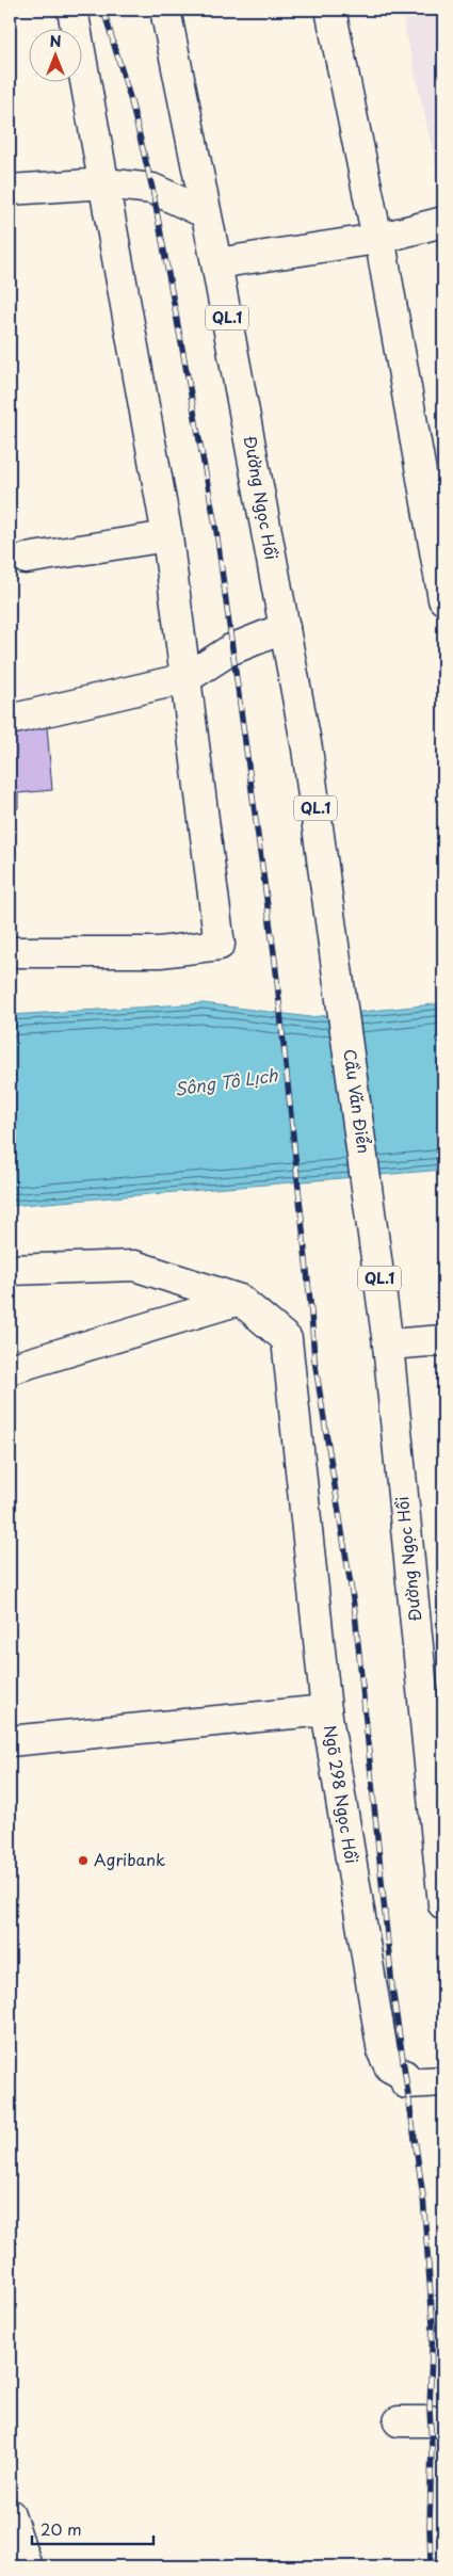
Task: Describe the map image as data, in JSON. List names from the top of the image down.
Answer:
{
  "streets": {
    "main road": [
      "QL.1",
      "Đường Ngọc Hồi",
      "Cầu Văn Điển",
      "Ngõ 298 Ngọc Hồi"
    ]
  },
  "crossings": [
    ["Đường Ngọc Hồi", "Cầu Văn Điển"]
  ],
  "water": ["Sông Tô Lịch"],
  "places": ["Agribank"],
  "scale_bar": "20 m",
  "north": "top"
}
